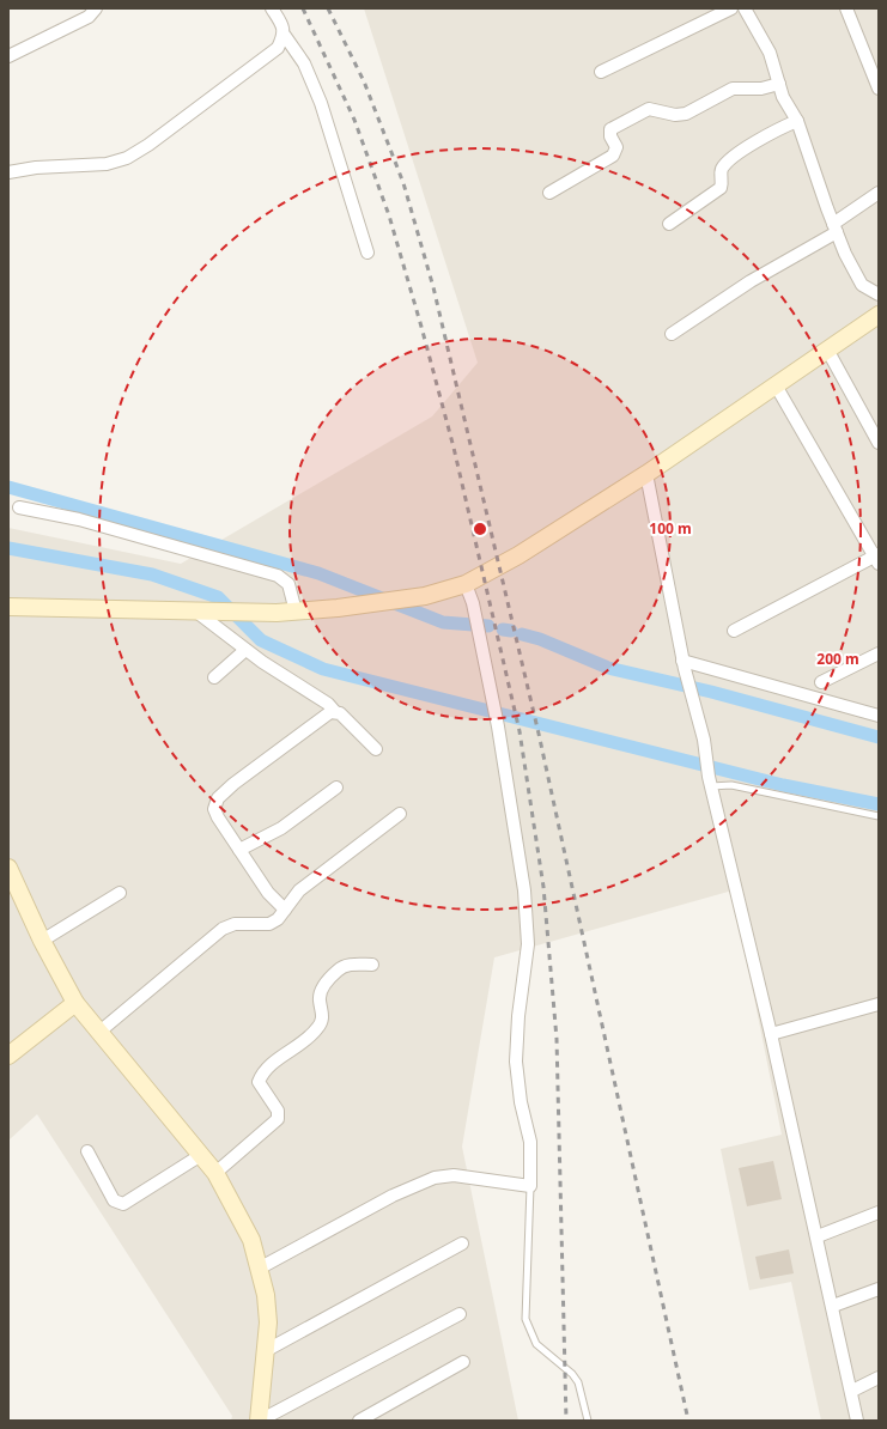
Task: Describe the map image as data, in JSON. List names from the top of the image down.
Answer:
{
  "rings": ["100 m", "200 m"]
}
